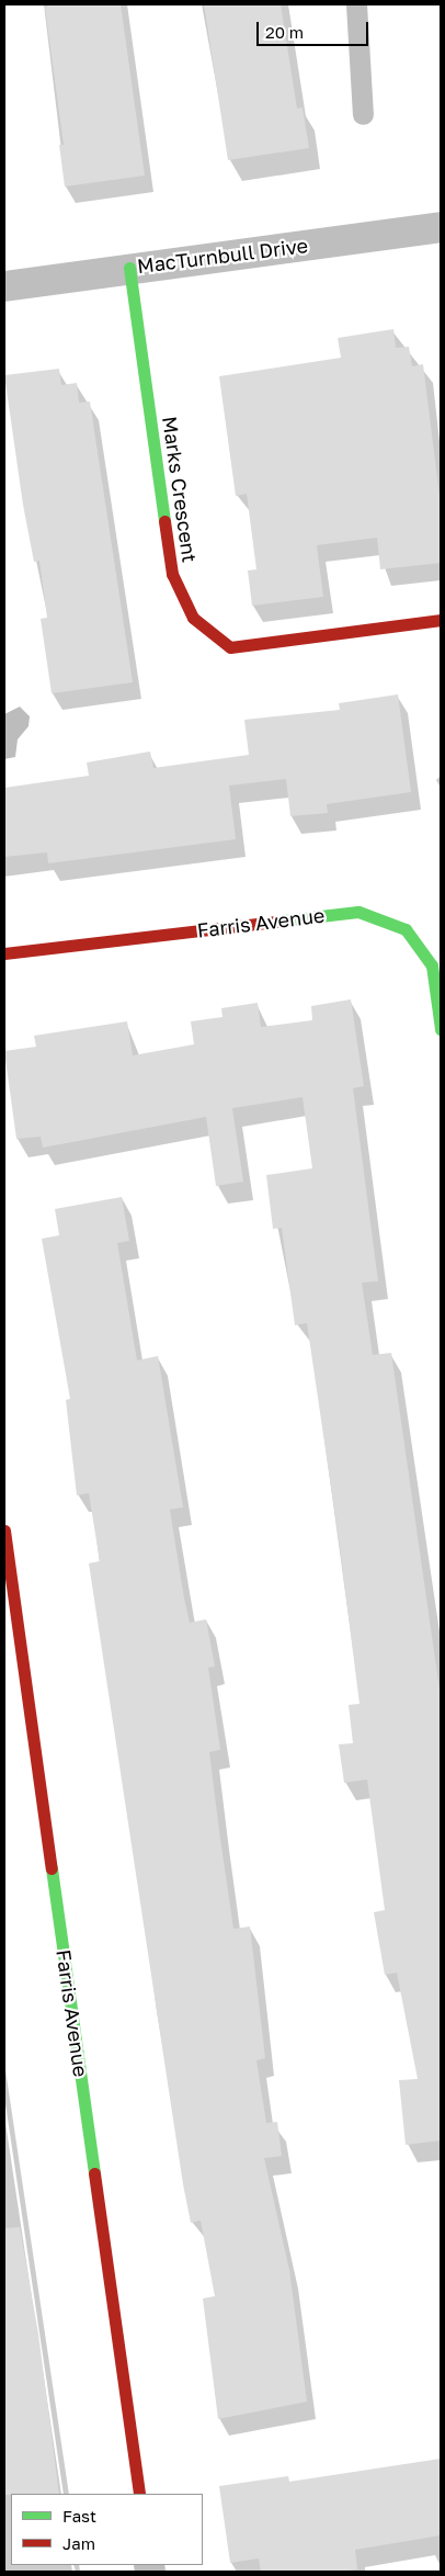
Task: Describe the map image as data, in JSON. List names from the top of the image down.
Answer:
{
  "streets": {
    "street": ["MacTurnbull Drive", "Marks Crescent", "Farris Avenue"]
  },
  "crossings": [
    ["MacTurnbull Drive", "Marks Crescent"]
  ],
  "legend": ["Fast", "Jam"],
  "scale_bar": "20 m"
}
